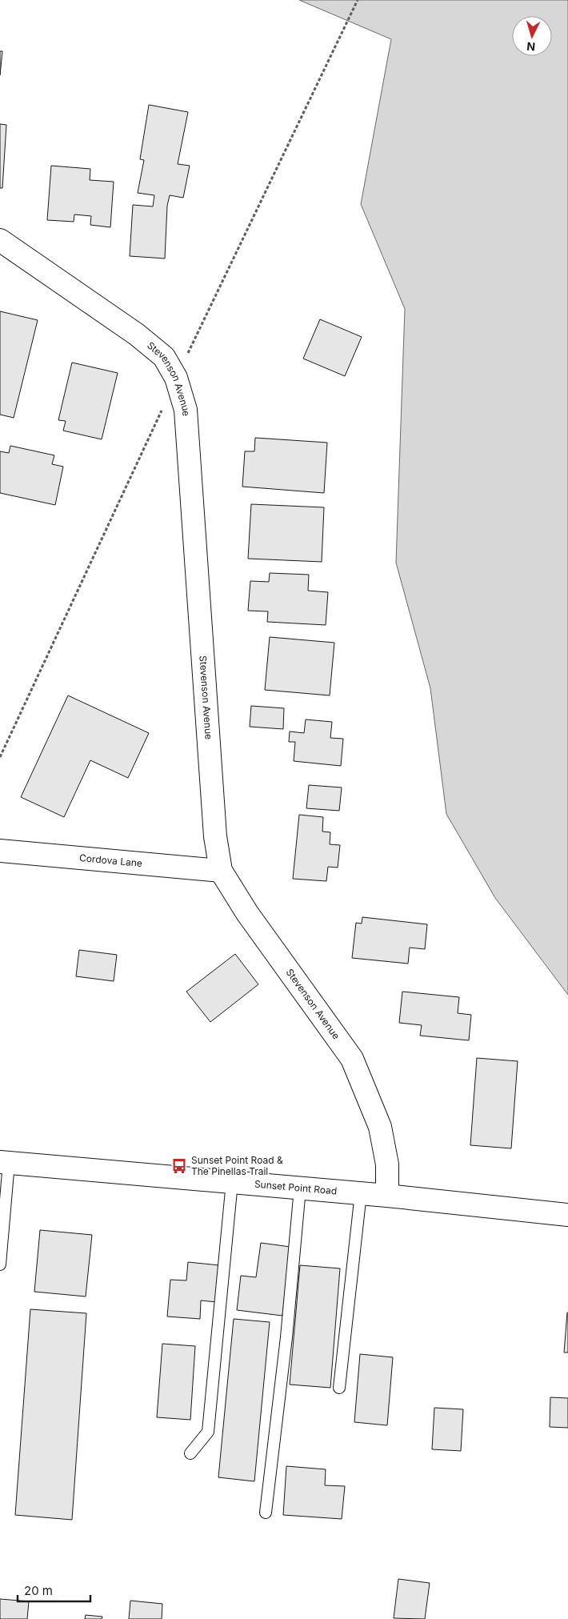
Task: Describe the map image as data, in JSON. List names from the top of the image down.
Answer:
{
  "streets": {
    "street": ["Stevenson Avenue", "Cordova Lane", "Sunset Point Road"]
  },
  "crossings": [
    ["Stevenson Avenue", "Cordova Lane"],
    ["Stevenson Avenue", "Sunset Point Road"]
  ],
  "places": {
    "bus stop": ["Sunset Point Road & The Pinellas Trail"]
  },
  "scale_bar": "20 m",
  "north": "bottom"
}
